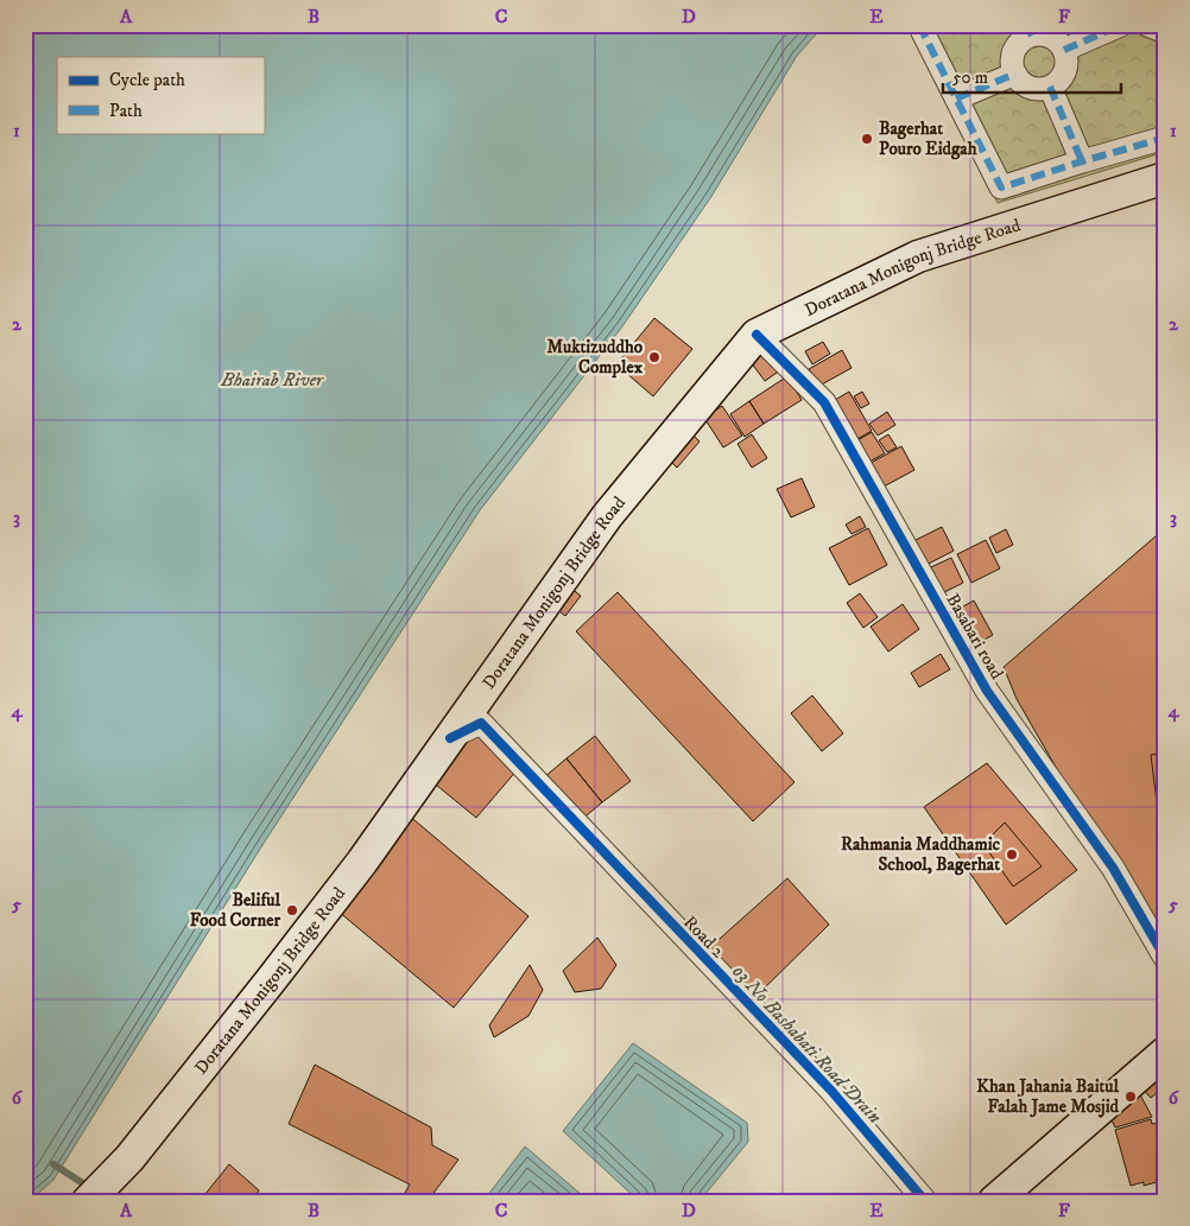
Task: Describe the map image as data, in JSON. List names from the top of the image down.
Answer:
{
  "streets": {
    "main road": ["Doratana Monigonj Bridge Road"],
    "street": ["Basabari road", "Road 2"]
  },
  "crossings": [
    ["Doratana Monigonj Bridge Road", "Basabari road"],
    ["Doratana Monigonj Bridge Road", "Road 2"]
  ],
  "water": ["Bhairab River", "03 No Bashabati Road Drain"],
  "places": [
    "Bagerhat Pouro Eidgah",
    "Muktizuddho Complex",
    "Rahmania Maddhamic School, Bagerhat",
    "Beliful Food Corner",
    "Khan Jahania Baitul Falah Jame Mosjid"
  ],
  "legend": ["Cycle path", "Path"],
  "scale_bar": "50 m",
  "grid": {
    "columns": [
      "A",
      "B",
      "C",
      "D",
      "E",
      "F"
    ],
    "rows": [
      "1",
      "2",
      "3",
      "4",
      "5",
      "6"
    ]
  }
}
